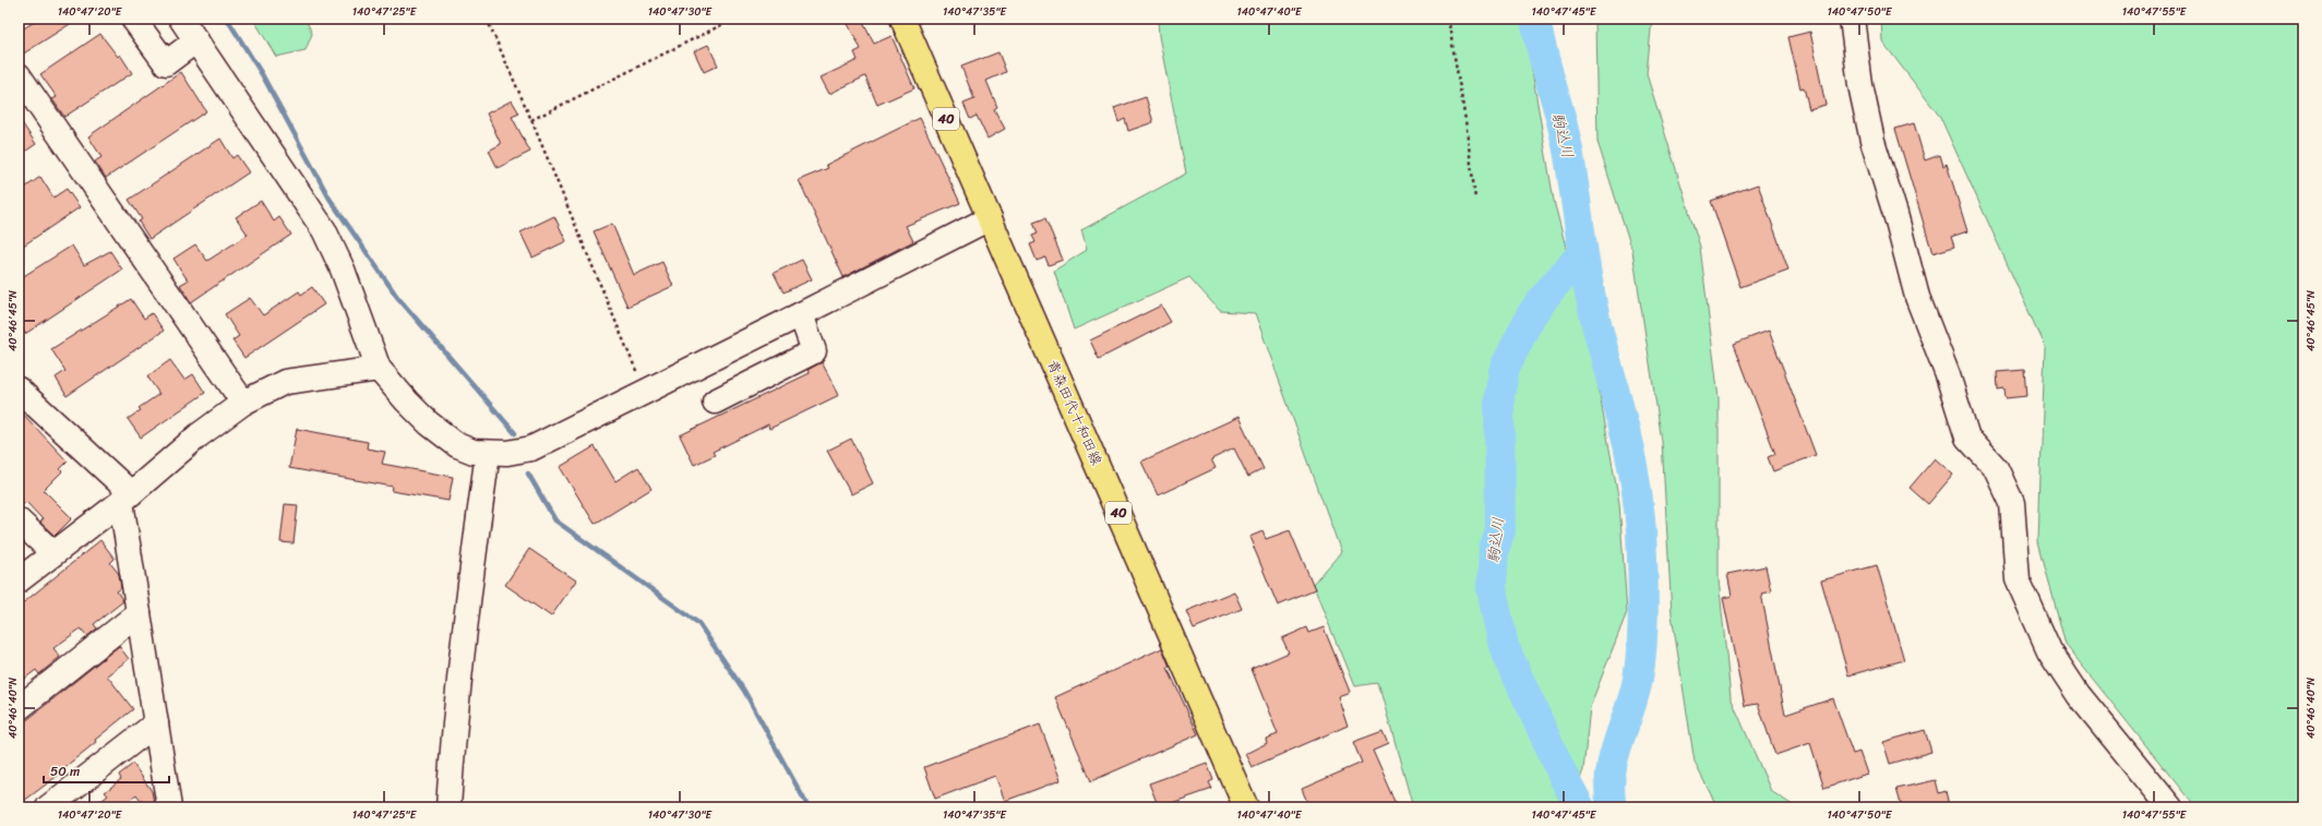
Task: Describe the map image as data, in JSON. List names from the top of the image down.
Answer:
{
  "streets": {
    "main road": ["40", "青森田代十和田線"]
  },
  "water": ["駒込川"],
  "scale_bar": "50 m",
  "coordinates": [
    "140°47'20\"E",
    "140°47'25\"E",
    "140°47'30\"E",
    "140°47'35\"E",
    "140°47'40\"E",
    "140°47'45\"E",
    "140°47'50\"E",
    "140°47'55\"E",
    "40°46'45\"N",
    "40°46'40\"N"
  ]
}
